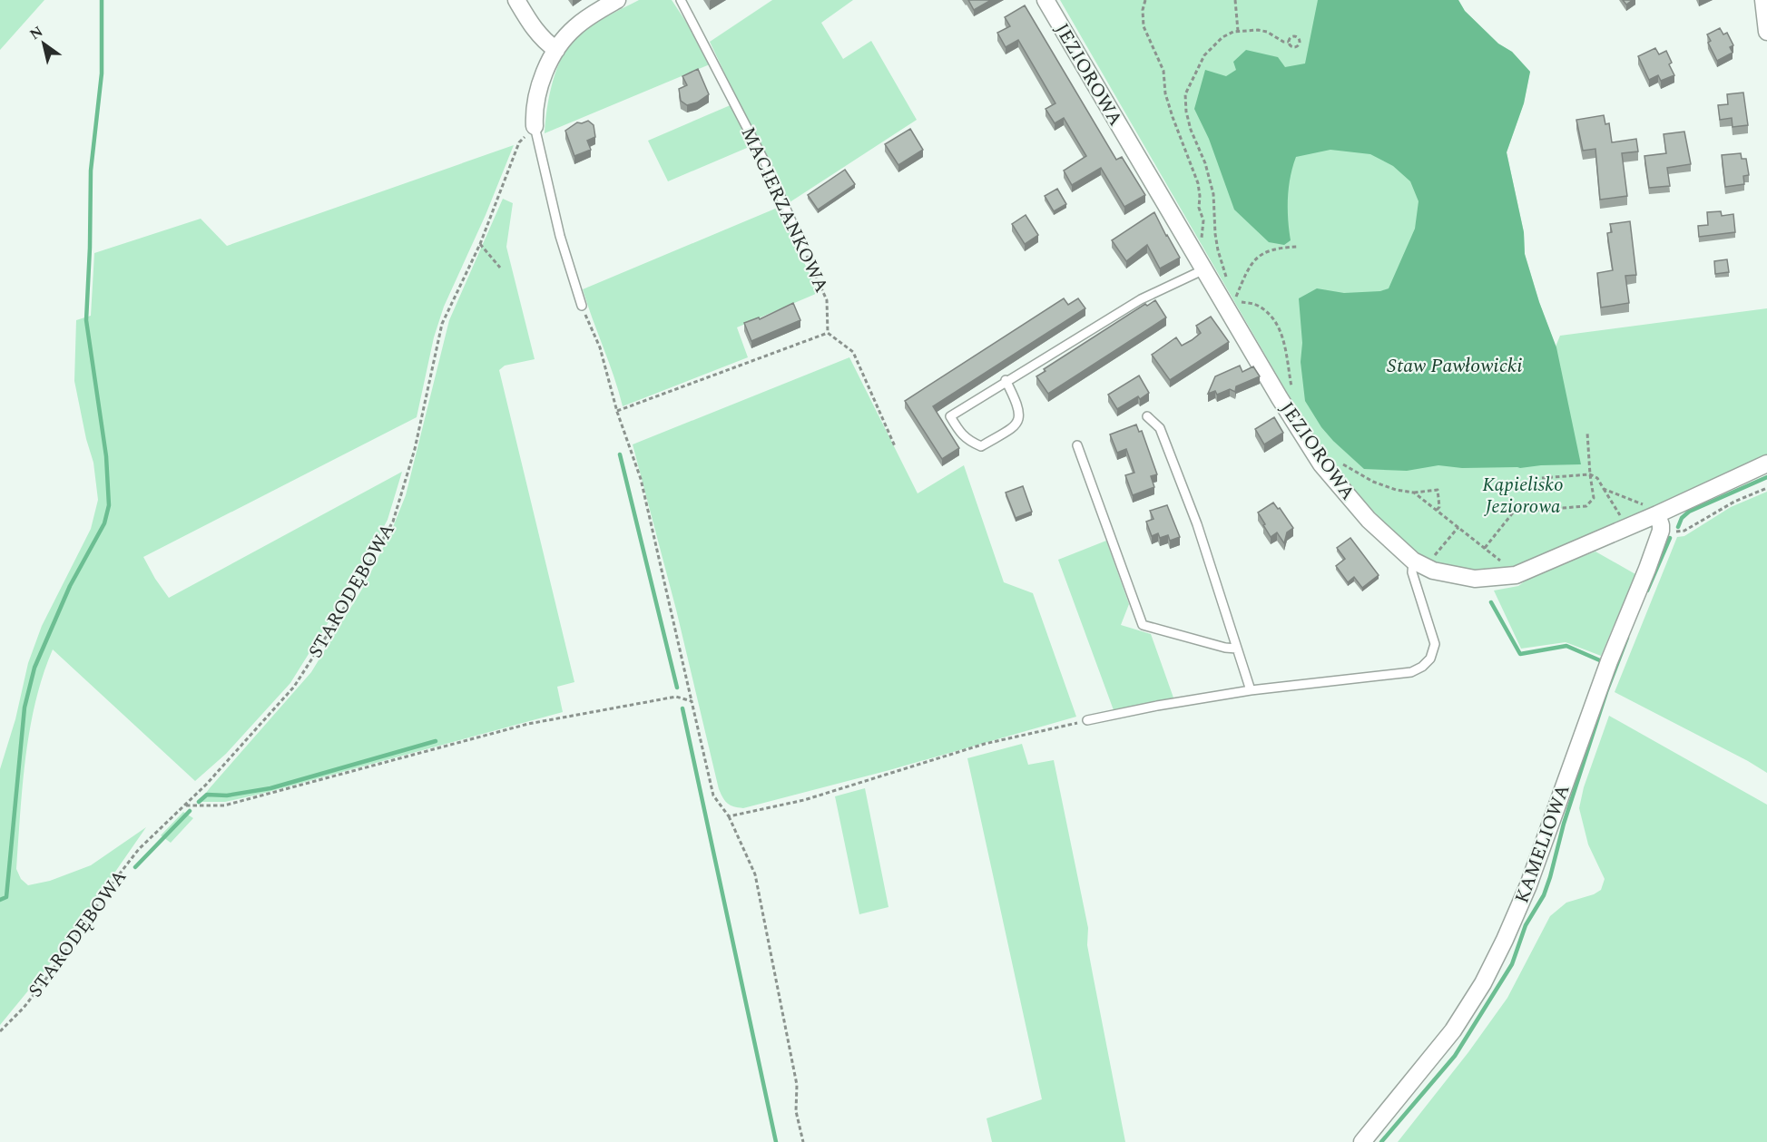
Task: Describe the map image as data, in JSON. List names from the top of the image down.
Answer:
{
  "streets": {
    "street": ["JEZIOROWA", "KAMELIOWA"],
    "lane": ["MACIERZANKOWA"],
    "path": ["STARODĘBOWA"]
  },
  "crossings": [
    ["JEZIOROWA", "KAMELIOWA"]
  ],
  "water": ["Staw Pawłowicki"],
  "parks": ["Kąpielisko Jeziorowa"],
  "north": "top left"
}
